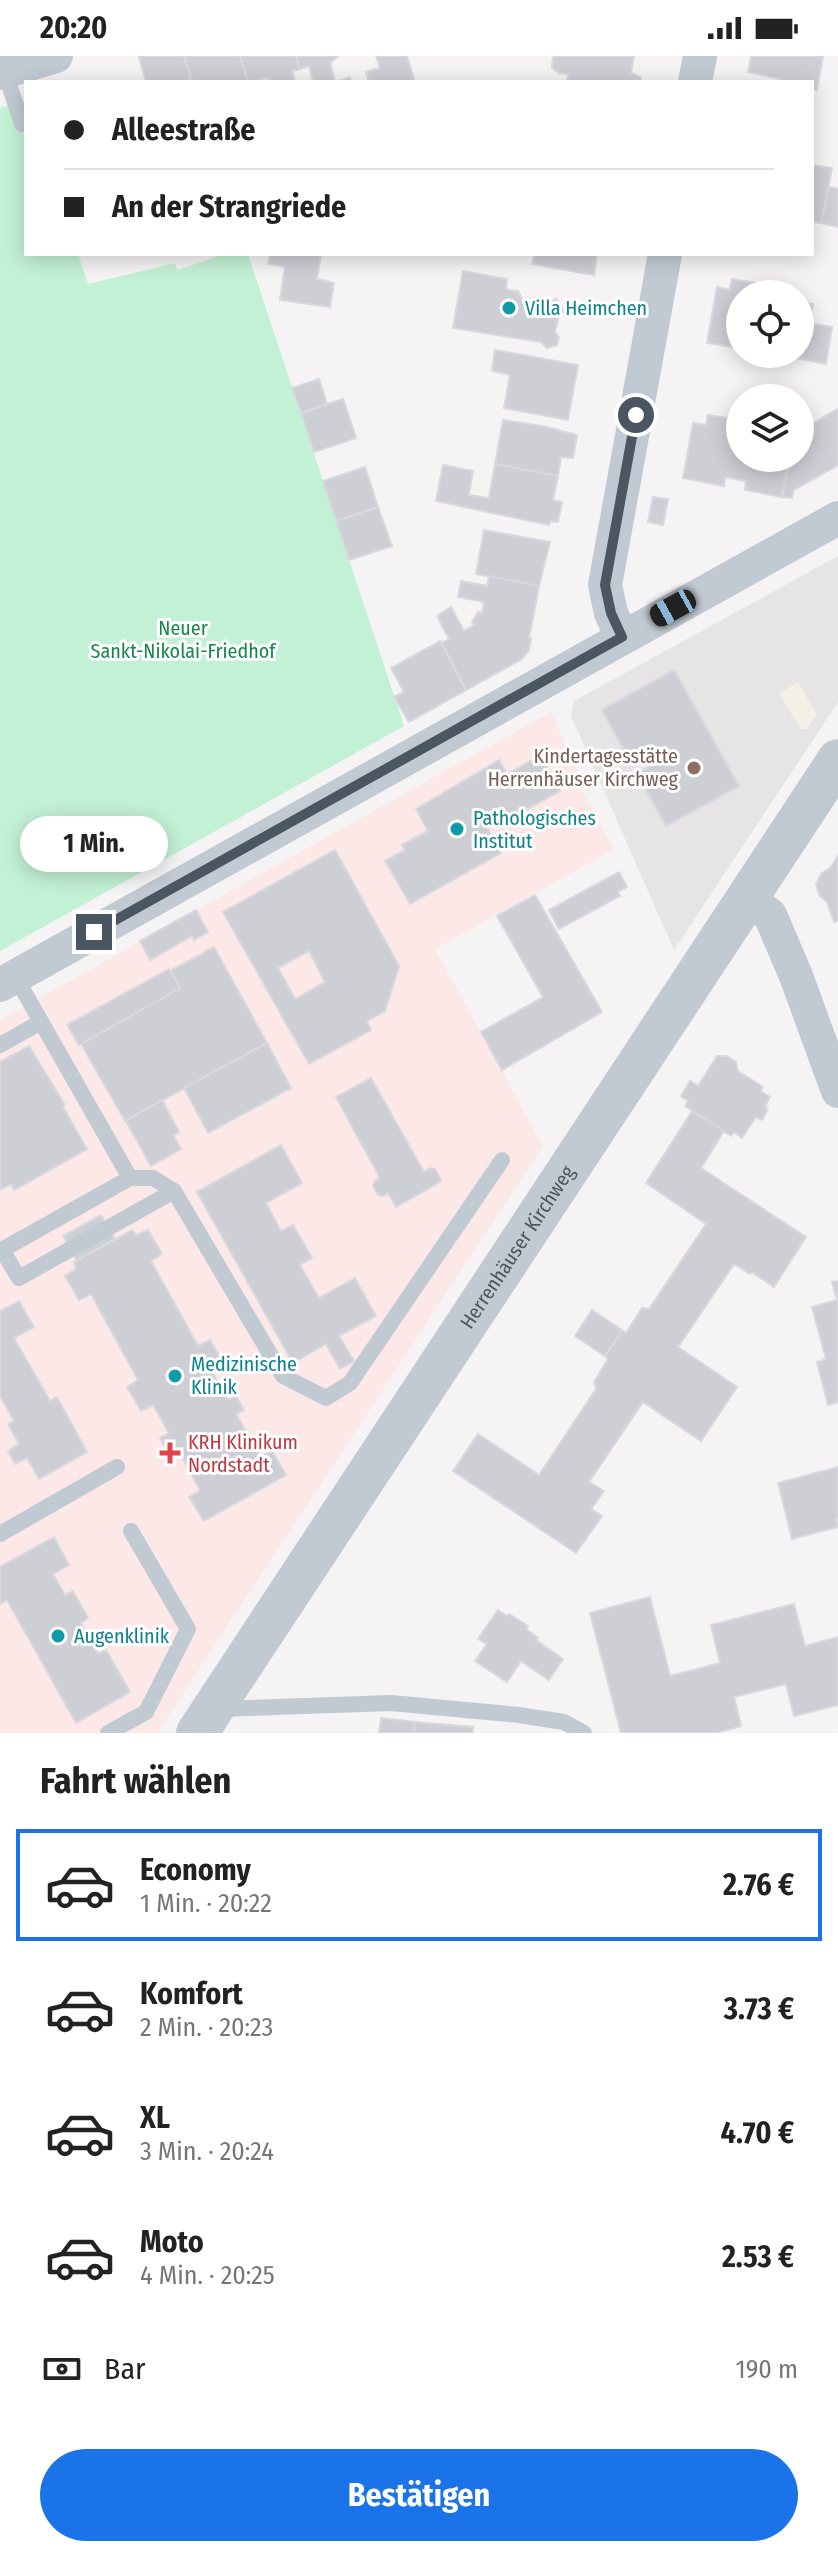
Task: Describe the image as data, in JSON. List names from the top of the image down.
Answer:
{
  "streets": {
    "street": ["Herrenhäuser Kirchweg"]
  },
  "parks": ["Neuer Sankt-Nikolai-Friedhof"],
  "places": {
    "other": [
      "Villa Heimchen",
      "Kindertagesstätte Herrenhäuser Kirchweg",
      "Pathologisches Institut",
      "Medizinische Klinik",
      "Augenklinik"
    ],
    "health": ["KRH Klinikum Nordstadt"]
  },
  "page": {
    "status": "20:20",
    "banner": ["Alleestraße", "An der Strangriede"],
    "bubble": "1 Min.",
    "heading": "Fahrt wählen",
    "list": [
      {
        "name": "Economy",
        "note": "1 Min. · 20:22",
        "value": "2.76 €"
      },
      {
        "name": "Komfort",
        "note": "2 Min. · 20:23",
        "value": "3.73 €"
      },
      {
        "name": "XL",
        "note": "3 Min. · 20:24",
        "value": "4.70 €"
      },
      {
        "name": "Moto",
        "note": "4 Min. · 20:25",
        "value": "2.53 €"
      }
    ],
    "pay": ["Bar", "190 m"],
    "buttons": "Bestätigen"
  }
}
